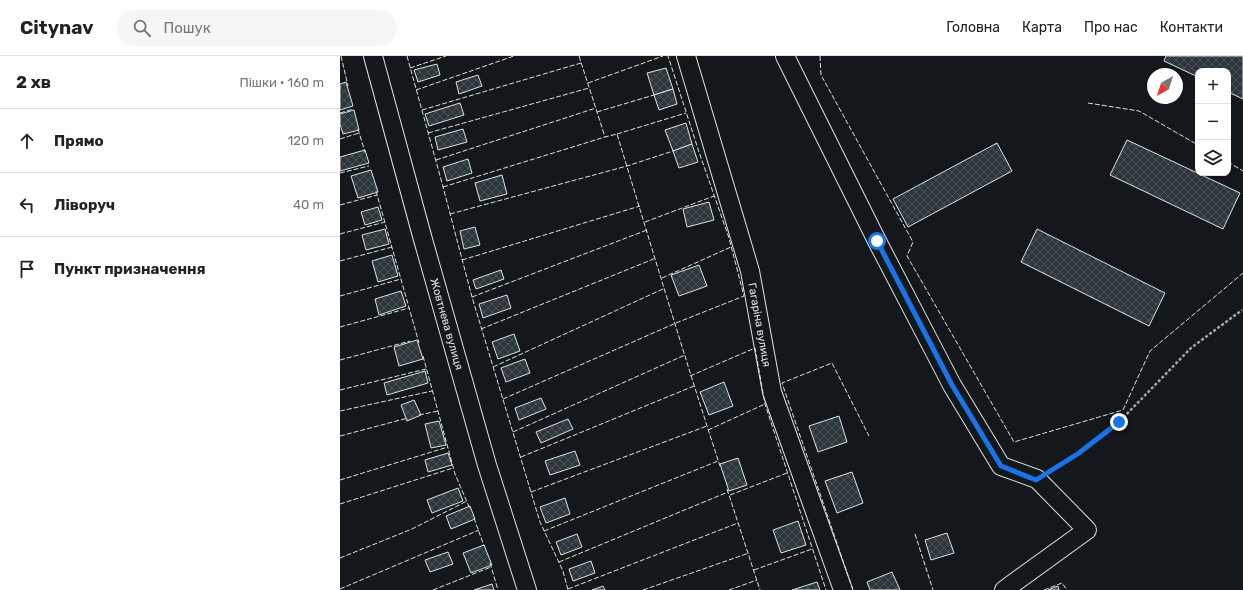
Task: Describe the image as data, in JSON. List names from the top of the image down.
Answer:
{
  "streets": {
    "street": ["Жовтнева вулиця", "Гагаріна вулиця"]
  },
  "north": "bottom left",
  "page": {
    "header": "Citynav",
    "search": "Пошук",
    "nav": [
      "Головна",
      "Карта",
      "Про нас",
      "Контакти"
    ],
    "heading": ["2 хв", "Пішки · 160 m"],
    "map_buttons": ["+", "−"],
    "list": [
      ["Прямо", "120 m"],
      ["Ліворуч", "40 m"],
      "Пункт призначення"
    ]
  }
}
